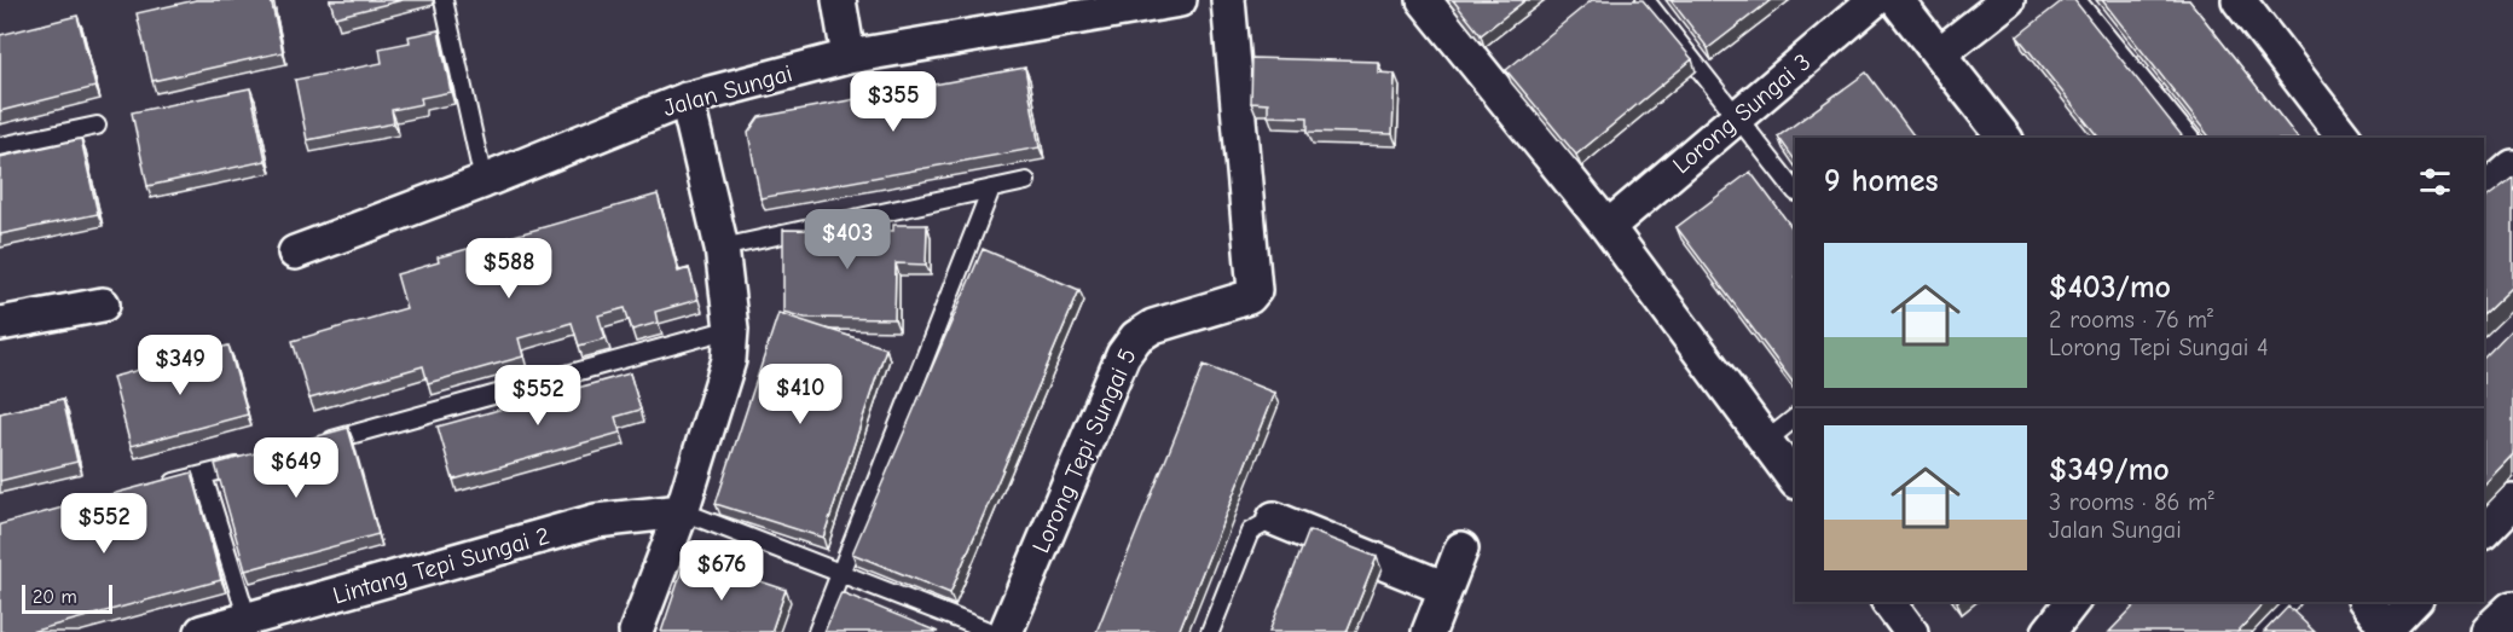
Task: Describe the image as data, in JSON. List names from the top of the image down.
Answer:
{
  "streets": {
    "street": [
      "Jalan Sungai",
      "Lorong Sungai 3",
      "Lorong Tepi Sungai 5",
      "Lintang Tepi Sungai 2"
    ]
  },
  "scale_bar": "20 m",
  "page": {
    "price": [
      "$355",
      "$403",
      "$588",
      "$349",
      "$410",
      "$552",
      "$649",
      "$552",
      "$676"
    ],
    "heading": "9 homes",
    "list": [
      {
        "name": "$403/mo",
        "note": "2 rooms · 76 m² · Lorong Tepi Sungai 4"
      },
      {
        "name": "$349/mo",
        "note": "3 rooms · 86 m² · Jalan Sungai"
      }
    ],
    "scale": "20 m"
  }
}
